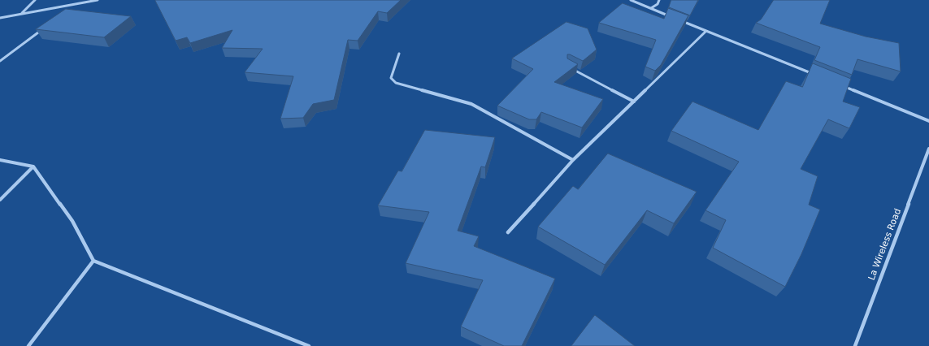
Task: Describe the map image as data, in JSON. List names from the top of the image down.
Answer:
{
  "streets": {
    "street": ["La Wireless Road"]
  }
}
